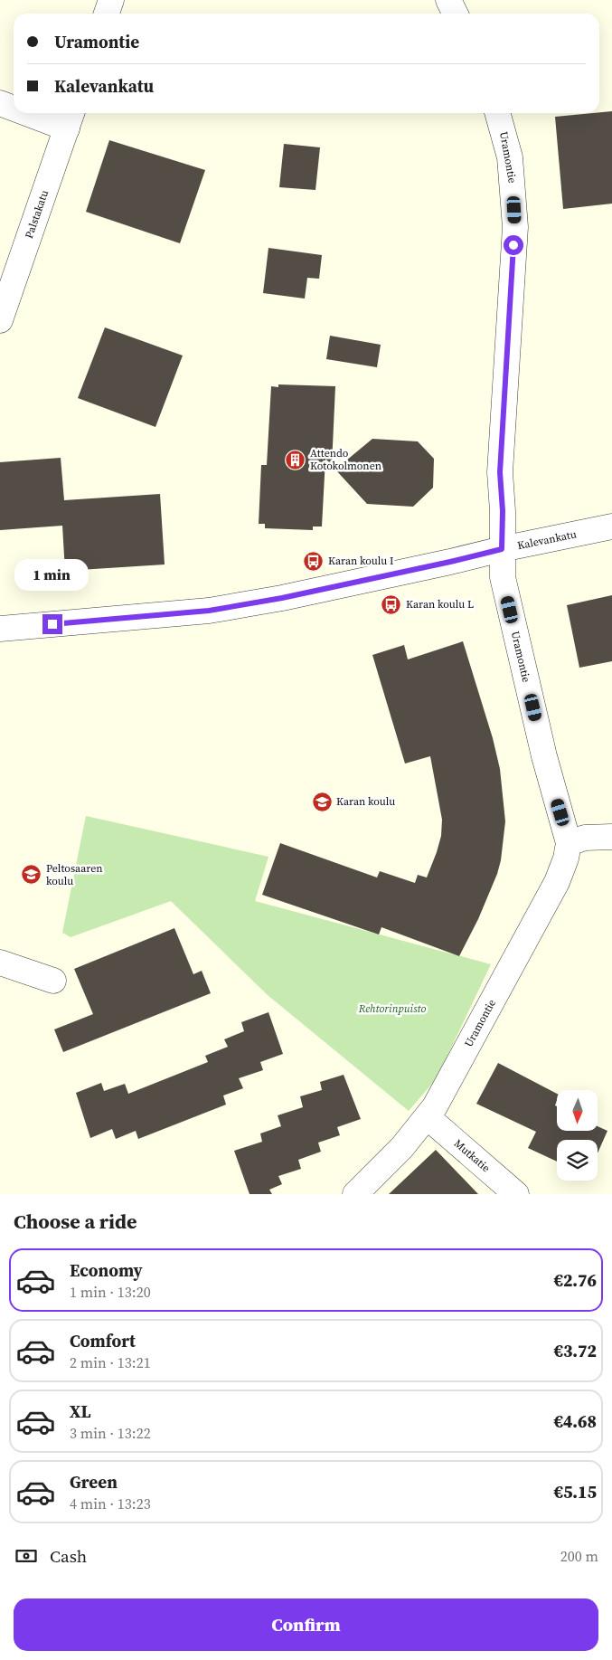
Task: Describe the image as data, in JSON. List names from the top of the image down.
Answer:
{
  "streets": {
    "street": [
      "Uramontie",
      "Palstakatu",
      "Kalevankatu",
      "Mutkatie"
    ]
  },
  "crossings": [
    ["Uramontie", "Kalevankatu"],
    ["Uramontie", "Mutkatie"]
  ],
  "parks": ["Rehtorinpuisto"],
  "places": {
    "building": ["Attendo Kotokolmonen"],
    "bus stop": ["Karan koulu I", "Karan koulu L"],
    "school or university": ["Karan koulu", "Peltosaaren koulu"]
  },
  "north": "bottom",
  "page": {
    "banner": ["Uramontie", "Kalevankatu"],
    "bubble": "1 min",
    "heading": "Choose a ride",
    "list": [
      {
        "name": "Economy",
        "note": "1 min · 13:20",
        "value": "€2.76"
      },
      {
        "name": "Comfort",
        "note": "2 min · 13:21",
        "value": "€3.72"
      },
      {
        "name": "XL",
        "note": "3 min · 13:22",
        "value": "€4.68"
      },
      {
        "name": "Green",
        "note": "4 min · 13:23",
        "value": "€5.15"
      }
    ],
    "pay": ["Cash", "200 m"],
    "buttons": "Confirm"
  }
}
